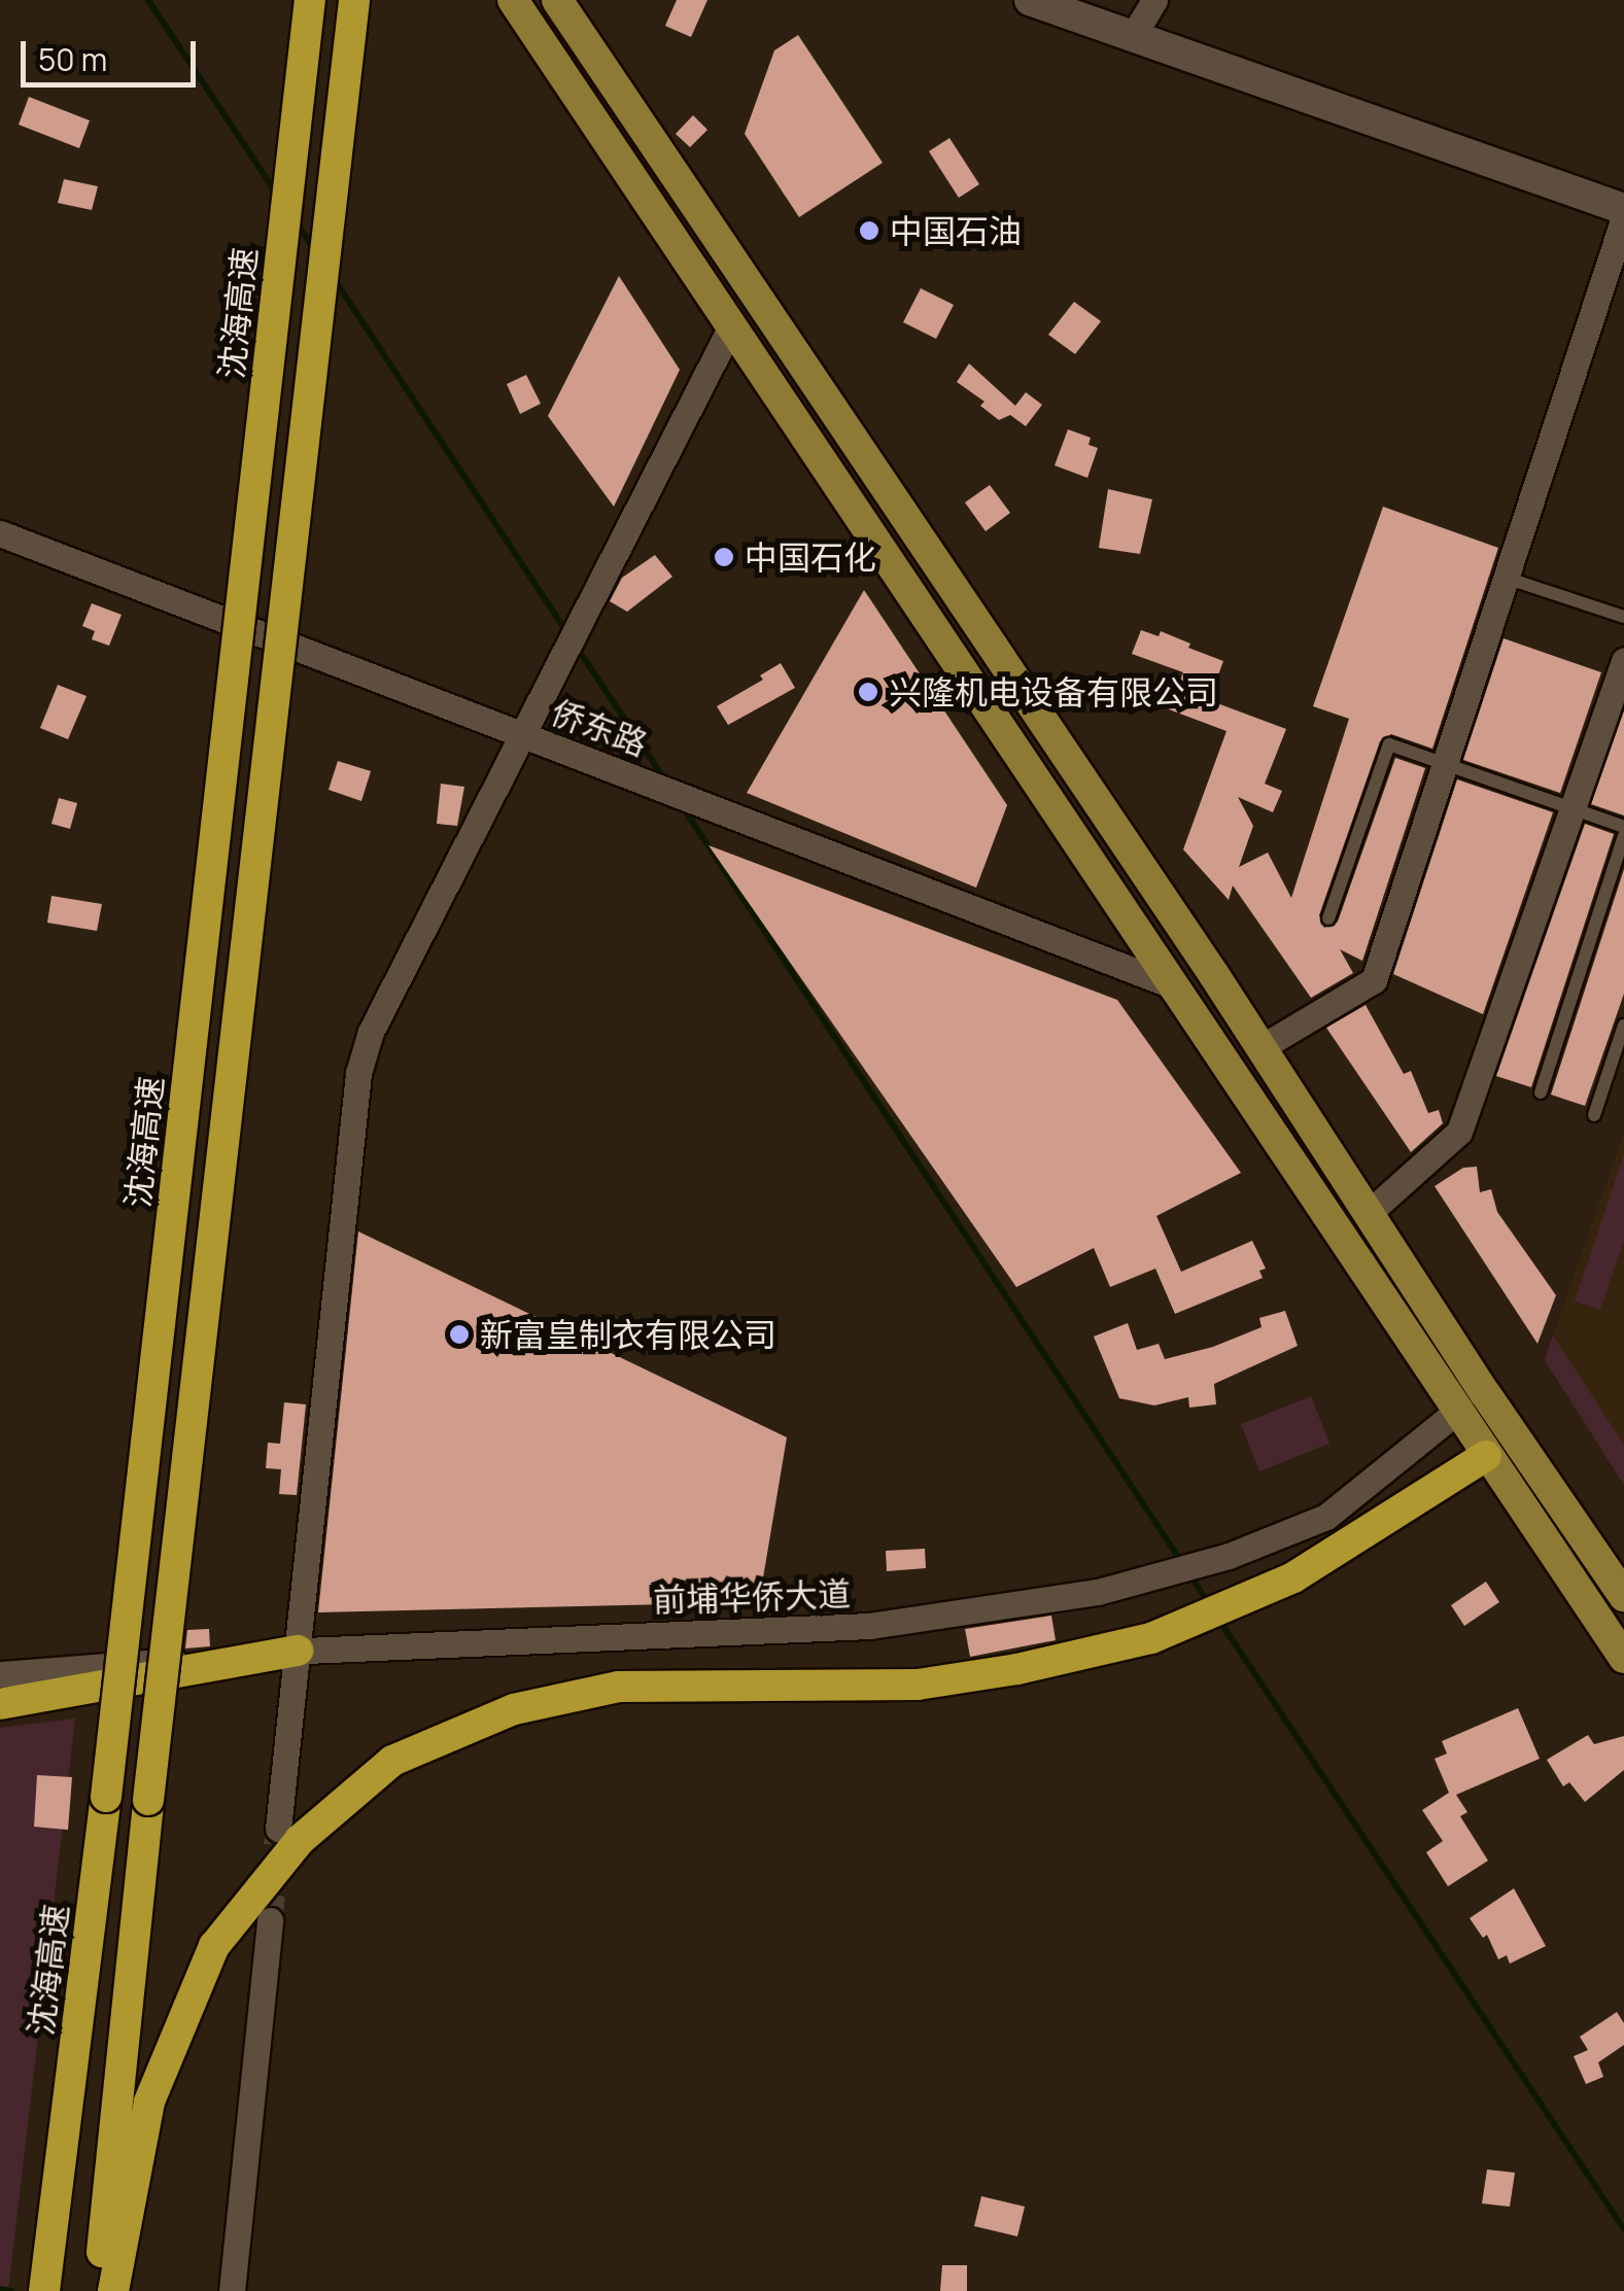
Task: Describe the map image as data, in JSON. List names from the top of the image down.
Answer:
{
  "streets": {
    "highway": ["沈海高速"],
    "street": ["侨东路", "前埔华侨大道"]
  },
  "places": [
    "中国石油",
    "中国石化",
    "兴隆机电设备有限公司",
    "新富皇制衣有限公司"
  ],
  "scale_bar": "50 m"
}
